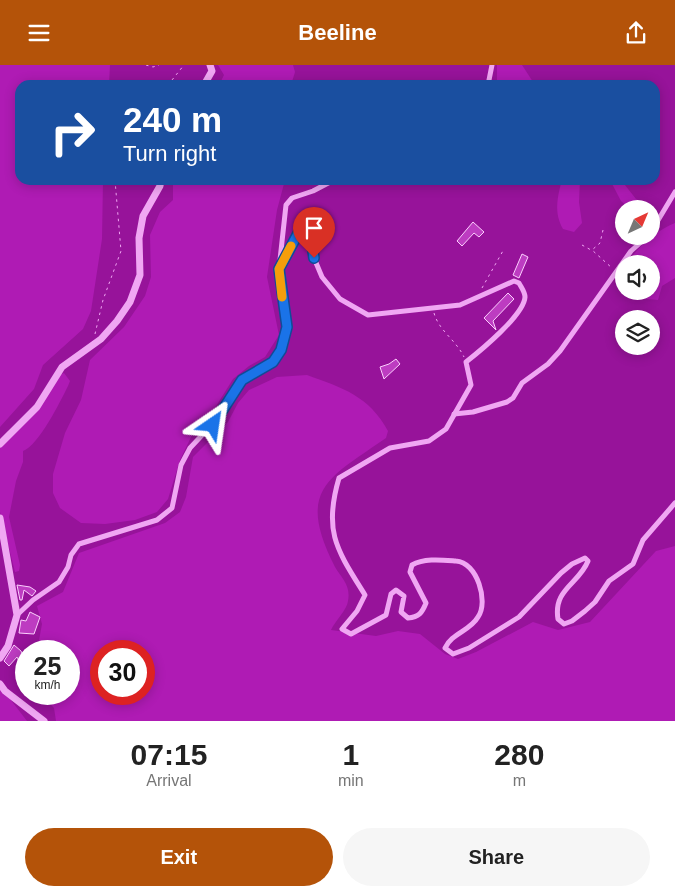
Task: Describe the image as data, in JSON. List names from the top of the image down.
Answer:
{
  "north": "top right",
  "page": {
    "header": "Beeline",
    "turn": ["240 m", "Turn right"],
    "speed": "25 km/h",
    "limit": "30",
    "eta": [
      "07:15",
      "Arrival",
      "1",
      "min",
      "280",
      "m"
    ],
    "buttons": ["Exit", "Share"]
  }
}
